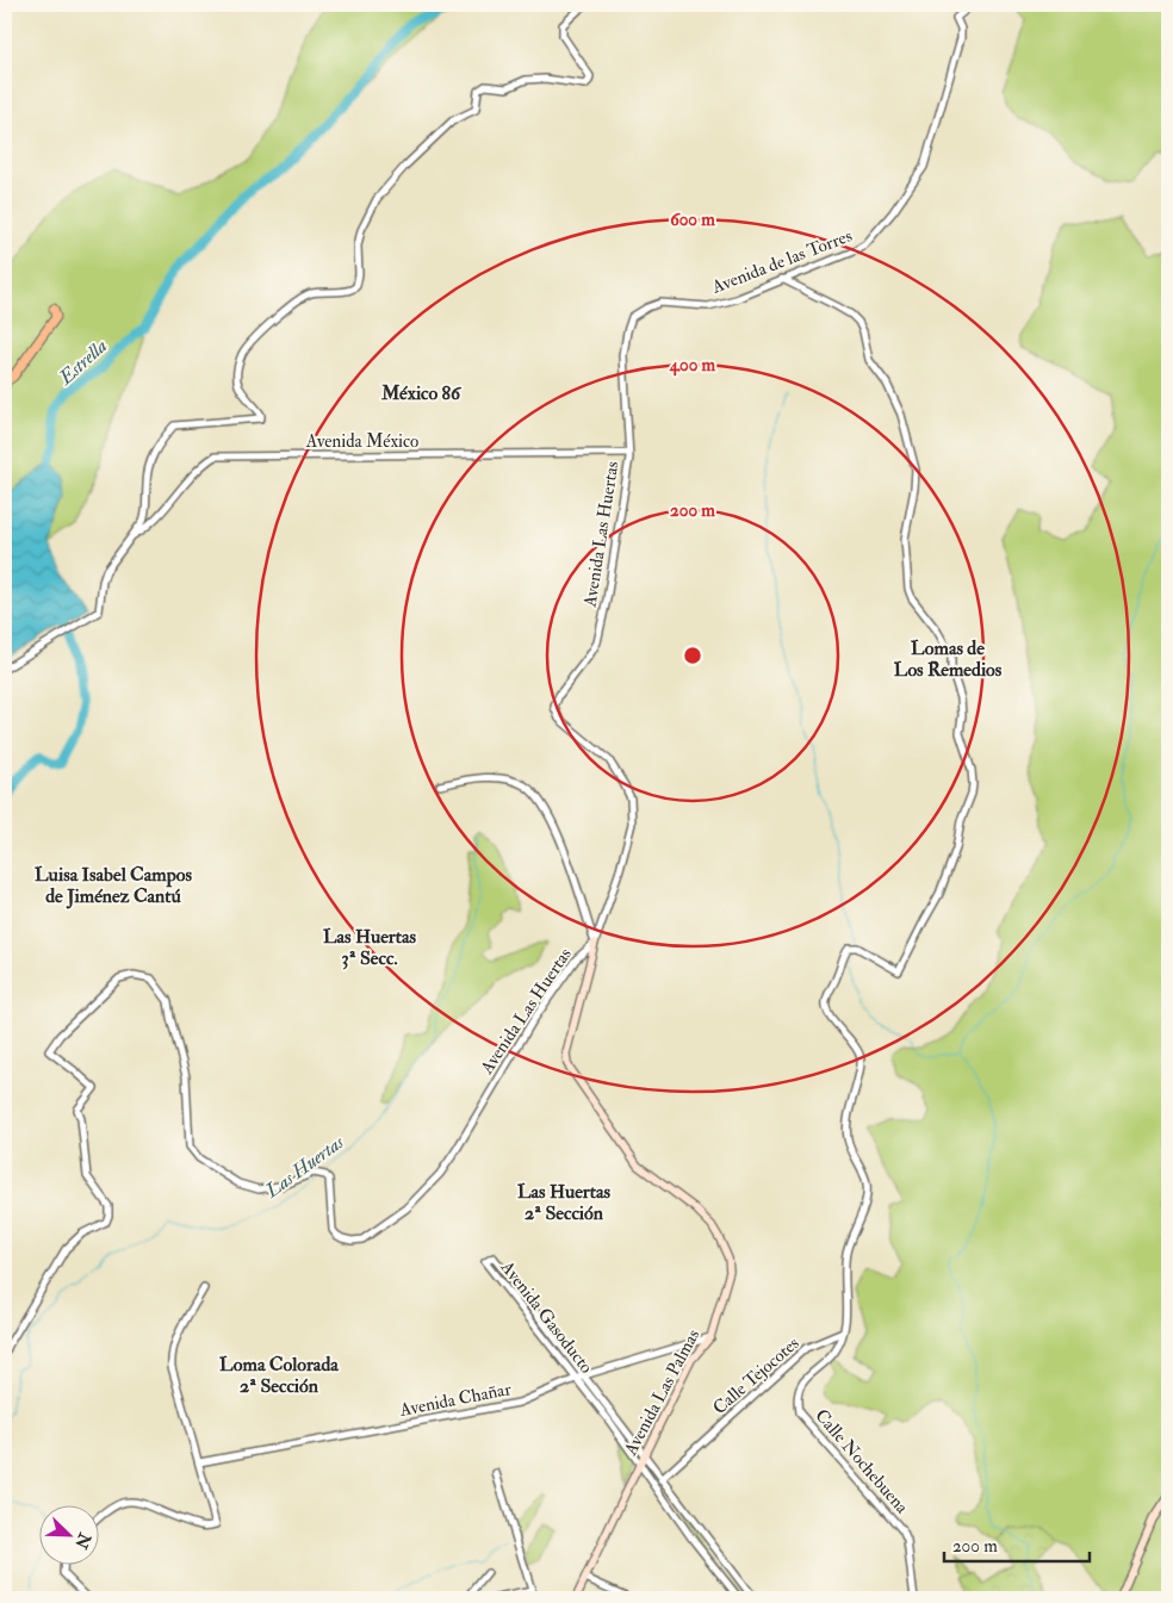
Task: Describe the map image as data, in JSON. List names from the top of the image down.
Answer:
{
  "streets": {
    "main road": ["Avenida Las Palmas"],
    "street": [
      "Avenida de las Torres",
      "Avenida México",
      "Avenida Las Huertas",
      "Avenida Gasoducto",
      "Calle Tejocotes",
      "Avenida Chañar",
      "Calle Nochebuena"
    ]
  },
  "crossings": [
    ["Avenida de las Torres", "Avenida Las Huertas"],
    ["Avenida México", "Avenida Las Huertas"],
    ["Avenida Las Huertas", "Avenida Las Palmas"],
    ["Avenida Gasoducto", "Calle Tejocotes"],
    ["Avenida Gasoducto", "Avenida Las Palmas"],
    ["Avenida Gasoducto", "Avenida Chañar"],
    ["Calle Tejocotes", "Calle Nochebuena"],
    ["Avenida Las Palmas", "Avenida Chañar"]
  ],
  "districts": [
    "México 86",
    "Lomas de Los Remedios",
    "Luisa Isabel Campos de Jiménez Cantú",
    "Las Huertas 3ª Secc.",
    "Las Huertas 2ª Sección",
    "Loma Colorada 2ª Sección"
  ],
  "water": ["Estrella", "Las Huertas"],
  "scale_bar": "200 m",
  "north": "bottom right",
  "rings": ["600 m", "400 m", "200 m"]
}
